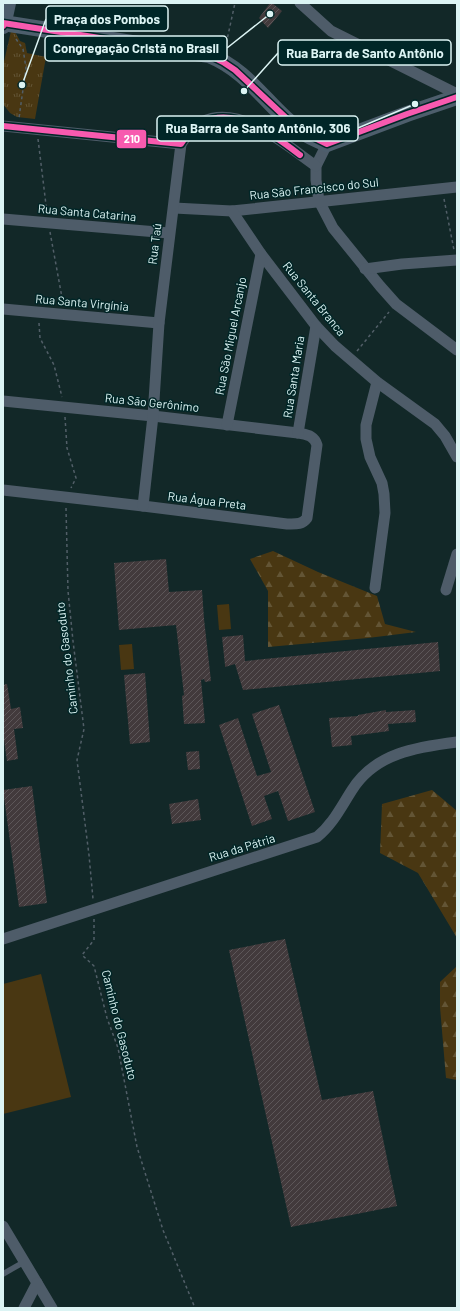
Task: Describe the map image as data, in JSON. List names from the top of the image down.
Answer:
{
  "streets": {
    "street": [
      "Rua São Francisco do Sul",
      "Rua Santa Catarina",
      "Rua Taú",
      "Rua Santa Branca",
      "Rua Santa Virgínia",
      "Rua São Miguel Arcanjo",
      "Rua Santa Maria",
      "Rua São Gerônimo",
      "Rua Água Preta",
      "Rua da Pátria"
    ],
    "path": ["Caminho do Gasoduto"]
  },
  "crossings": [
    ["Rua São Francisco do Sul", "Rua Taú"],
    ["Rua São Francisco do Sul", "Rua Santa Branca"],
    ["Rua Santa Catarina", "Rua Taú"],
    ["Rua Taú", "Rua Santa Virgínia"],
    ["Rua Taú", "Rua São Gerônimo"],
    ["Rua Taú", "Rua Água Preta"],
    ["Rua Santa Branca", "Rua São Miguel Arcanjo"],
    ["Rua Santa Branca", "Rua Santa Maria"],
    ["Rua São Miguel Arcanjo", "Rua São Gerônimo"],
    ["Rua Santa Maria", "Rua São Gerônimo"],
    ["Rua Santa Maria", "Rua Água Preta"],
    ["Rua São Gerônimo", "Rua Água Preta"],
    ["Rua Água Preta", "Caminho do Gasoduto"],
    ["Caminho do Gasoduto", "Rua da Pátria"]
  ],
  "places": [
    "Congregação Cristã no Brasil",
    "Praça dos Pombos",
    "Rua Barra de Santo Antônio",
    "Rua Barra de Santo Antônio, 306"
  ],
  "lines": ["transit line 210"]
}
